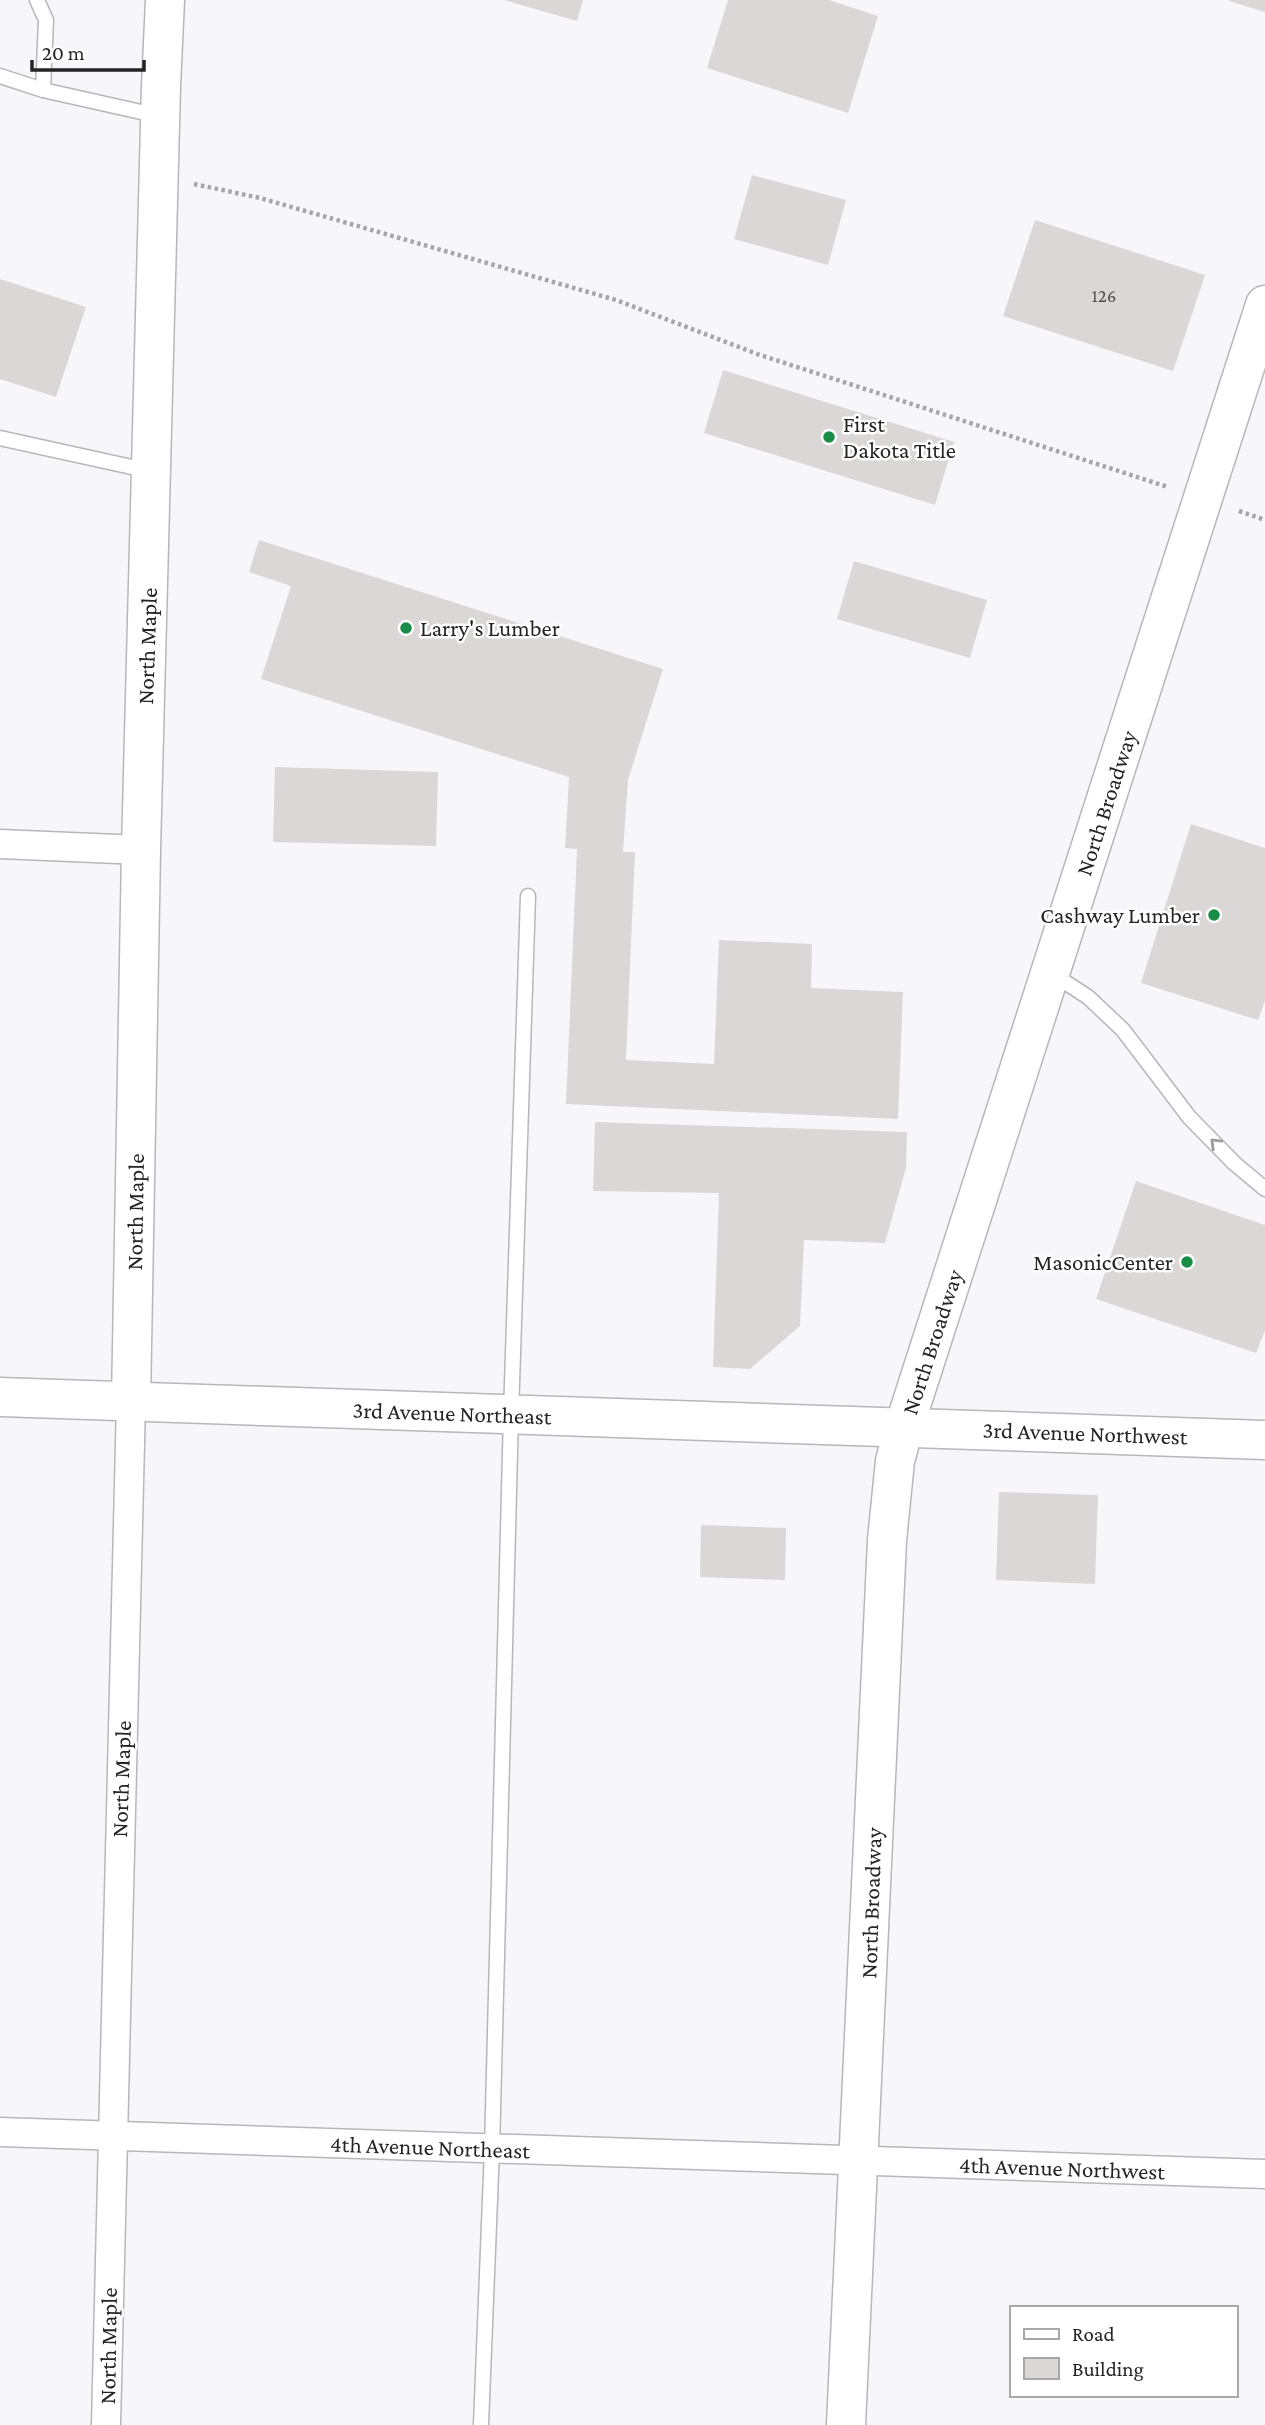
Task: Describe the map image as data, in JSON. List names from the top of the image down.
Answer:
{
  "streets": {
    "street": [
      "North Maple",
      "North Broadway",
      "3rd Avenue Northeast",
      "3rd Avenue Northwest",
      "4th Avenue Northeast",
      "4th Avenue Northwest"
    ]
  },
  "crossings": [
    ["North Maple", "3rd Avenue Northeast"],
    ["North Maple", "4th Avenue Northeast"],
    ["North Broadway", "3rd Avenue Northeast"],
    ["North Broadway", "3rd Avenue Northwest"],
    ["North Broadway", "4th Avenue Northeast"],
    ["North Broadway", "4th Avenue Northwest"],
    ["3rd Avenue Northeast", "3rd Avenue Northwest"],
    ["4th Avenue Northeast", "4th Avenue Northwest"]
  ],
  "places": [
    "First Dakota Title",
    "Larry's Lumber",
    "Cashway Lumber",
    "MasonicCenter"
  ],
  "house_numbers": ["126"],
  "legend": ["Road", "Building"],
  "scale_bar": "20 m"
}
